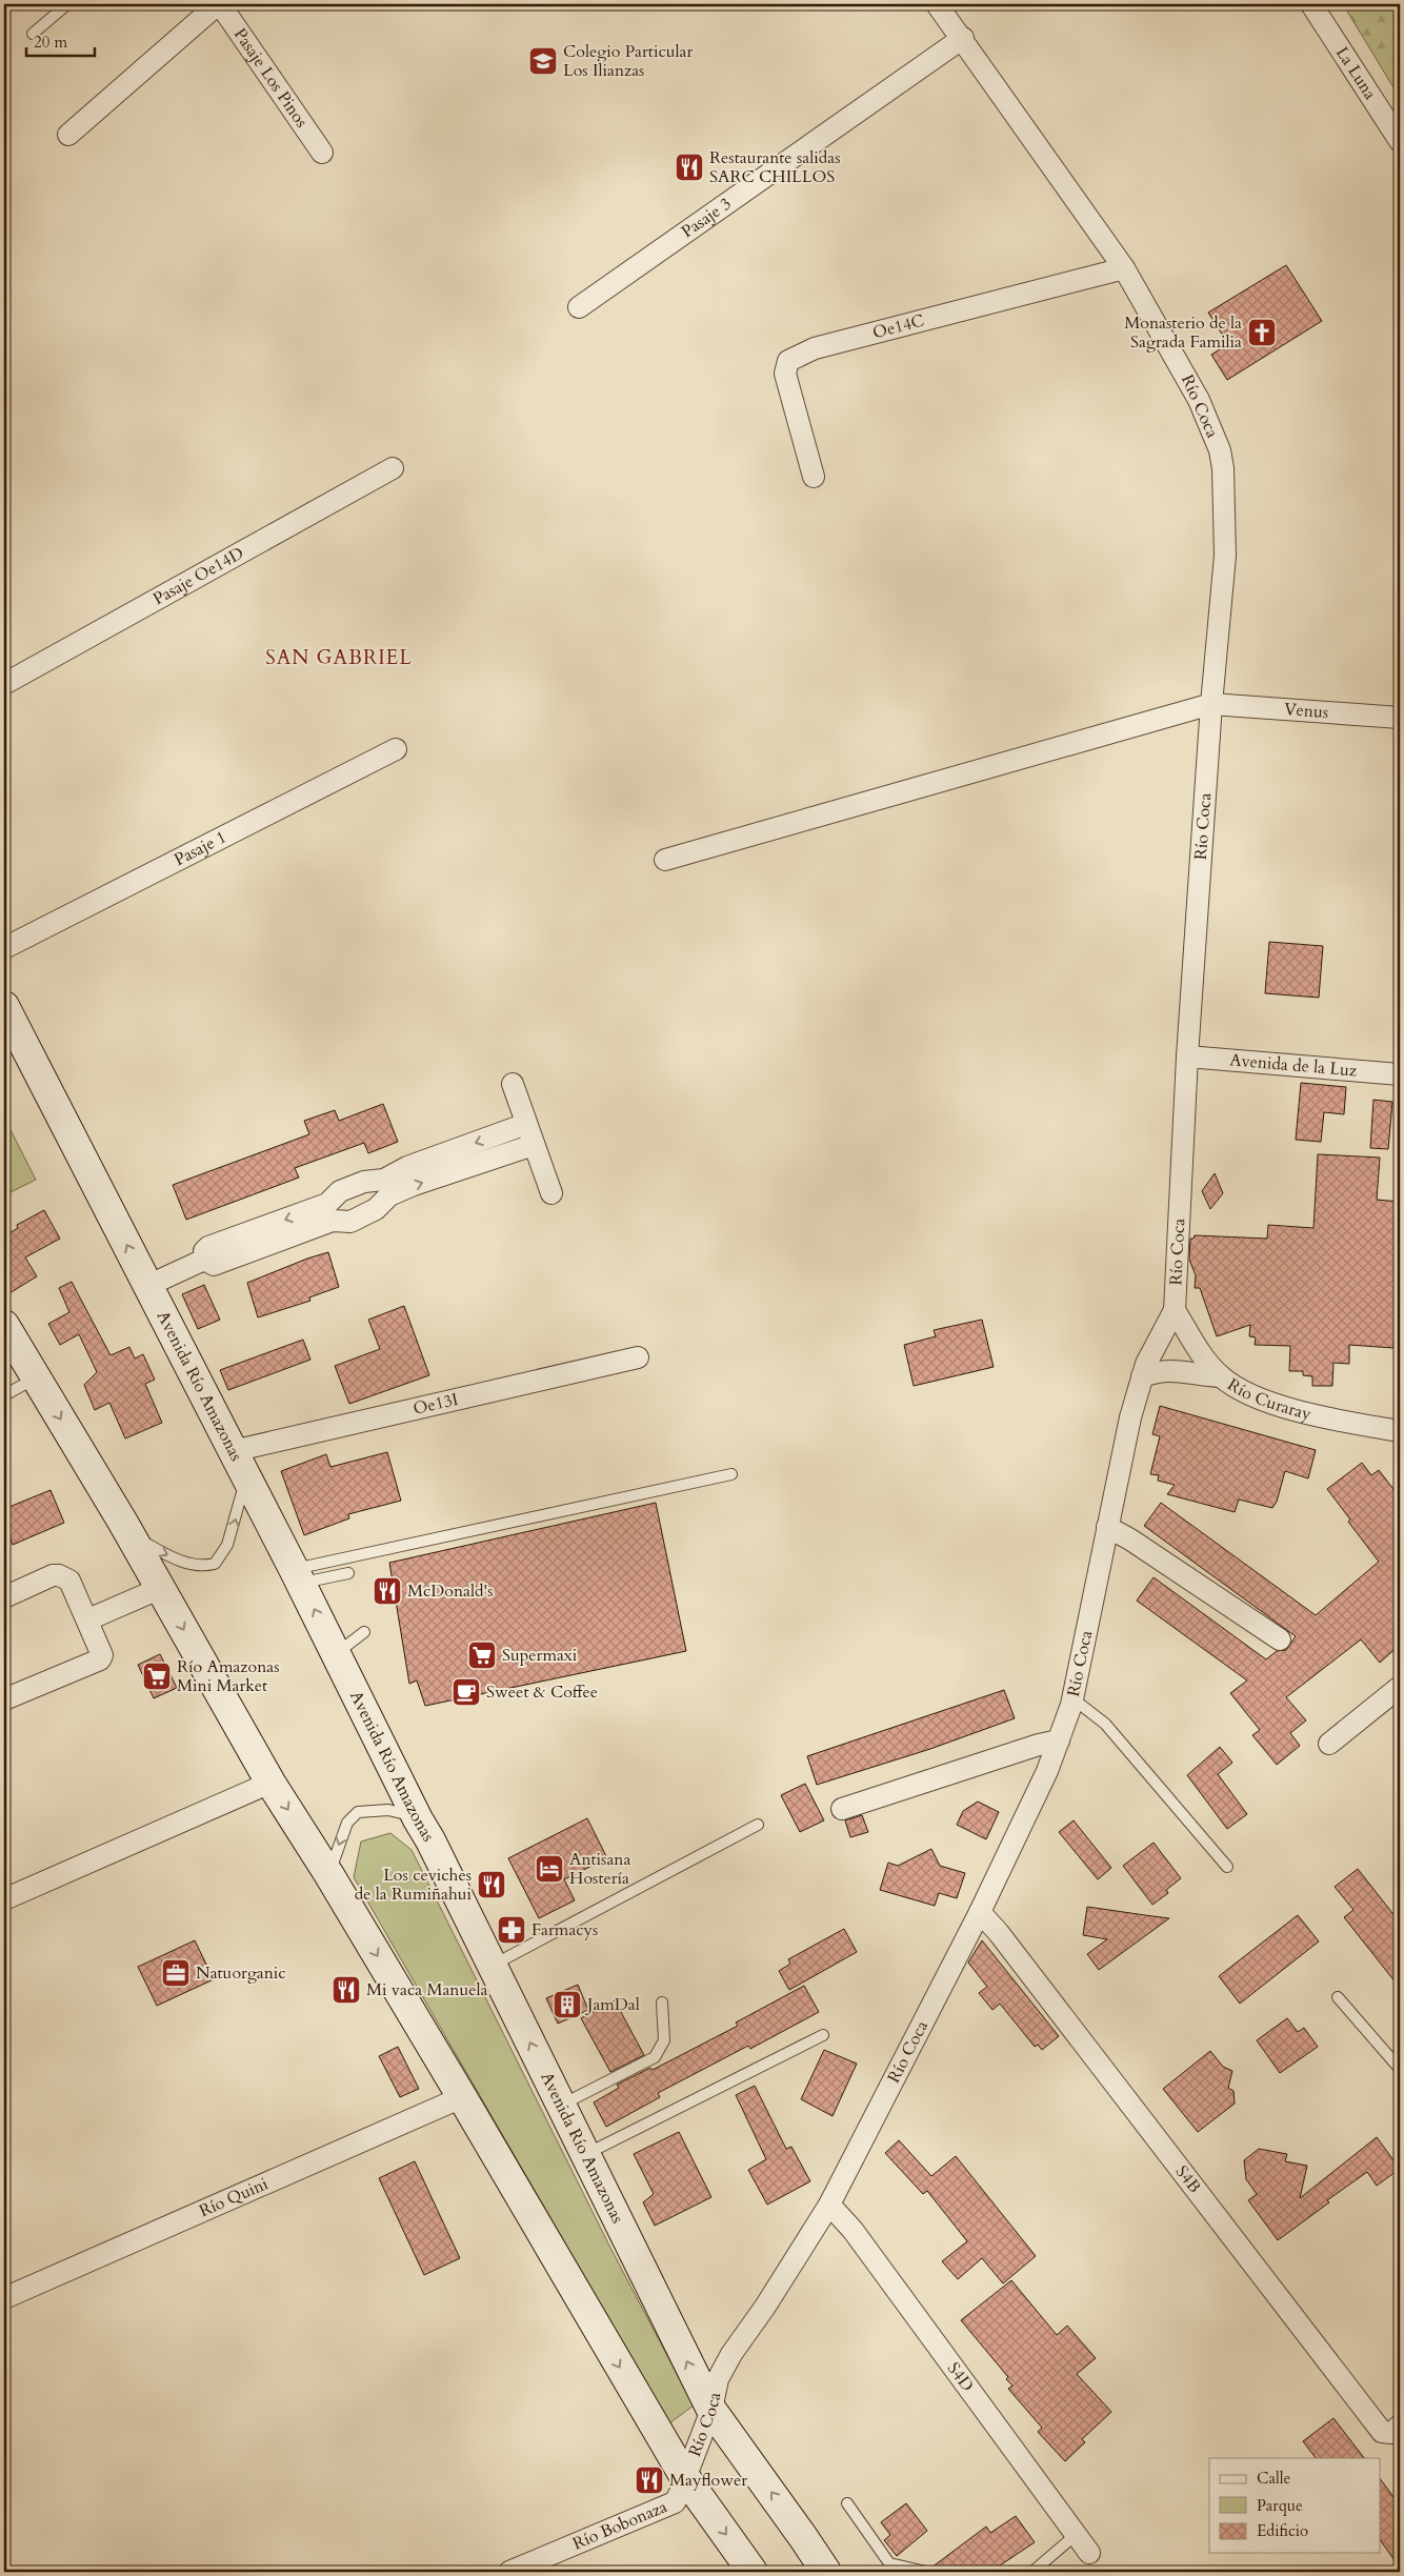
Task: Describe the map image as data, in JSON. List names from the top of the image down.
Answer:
{
  "streets": {
    "main road": ["Avenida Río Amazonas"],
    "street": [
      "La Luna",
      "Pasaje Los Pinos",
      "Pasaje 3",
      "Oe14C",
      "Río Coca",
      "Pasaje Oe14D",
      "Venus",
      "Pasaje 1",
      "Avenida de la Luz",
      "Río Curaray",
      "Oe13I",
      "S4B",
      "Río Quini",
      "S4D",
      "Río Bobonaza"
    ]
  },
  "crossings": [
    ["Pasaje 3", "Río Coca"],
    ["Oe14C", "Río Coca"],
    ["Río Coca", "Venus"],
    ["Río Coca", "Avenida de la Luz"],
    ["Río Coca", "Avenida Río Amazonas"],
    ["Río Coca", "Río Curaray"],
    ["Río Coca", "S4B"],
    ["Río Coca", "S4D"],
    ["Río Coca", "Río Bobonaza"],
    ["Avenida Río Amazonas", "Oe13I"]
  ],
  "districts": ["SAN GABRIEL"],
  "places": {
    "school or university": ["Colegio Particular Los Ilianzas"],
    "restaurant": [
      "Restaurante salidas SARC CHILLOS",
      "McDonald's",
      "Los ceviches de la Rumiñahui",
      "Mi vaca Manuela",
      "Mayflower"
    ],
    "church": ["Monasterio de la Sagrada Familia"],
    "supermarket": ["Supermaxi", "Río Amazonas Mini Market"],
    "cafe": ["Sweet & Coffee"],
    "hotel": ["Antisana Hostería"],
    "pharmacy": ["Farmacys"],
    "office": ["Natuorganic"],
    "building": ["JamDal"]
  },
  "legend": ["Calle", "Parque", "Edificio"],
  "scale_bar": "20 m"
}
